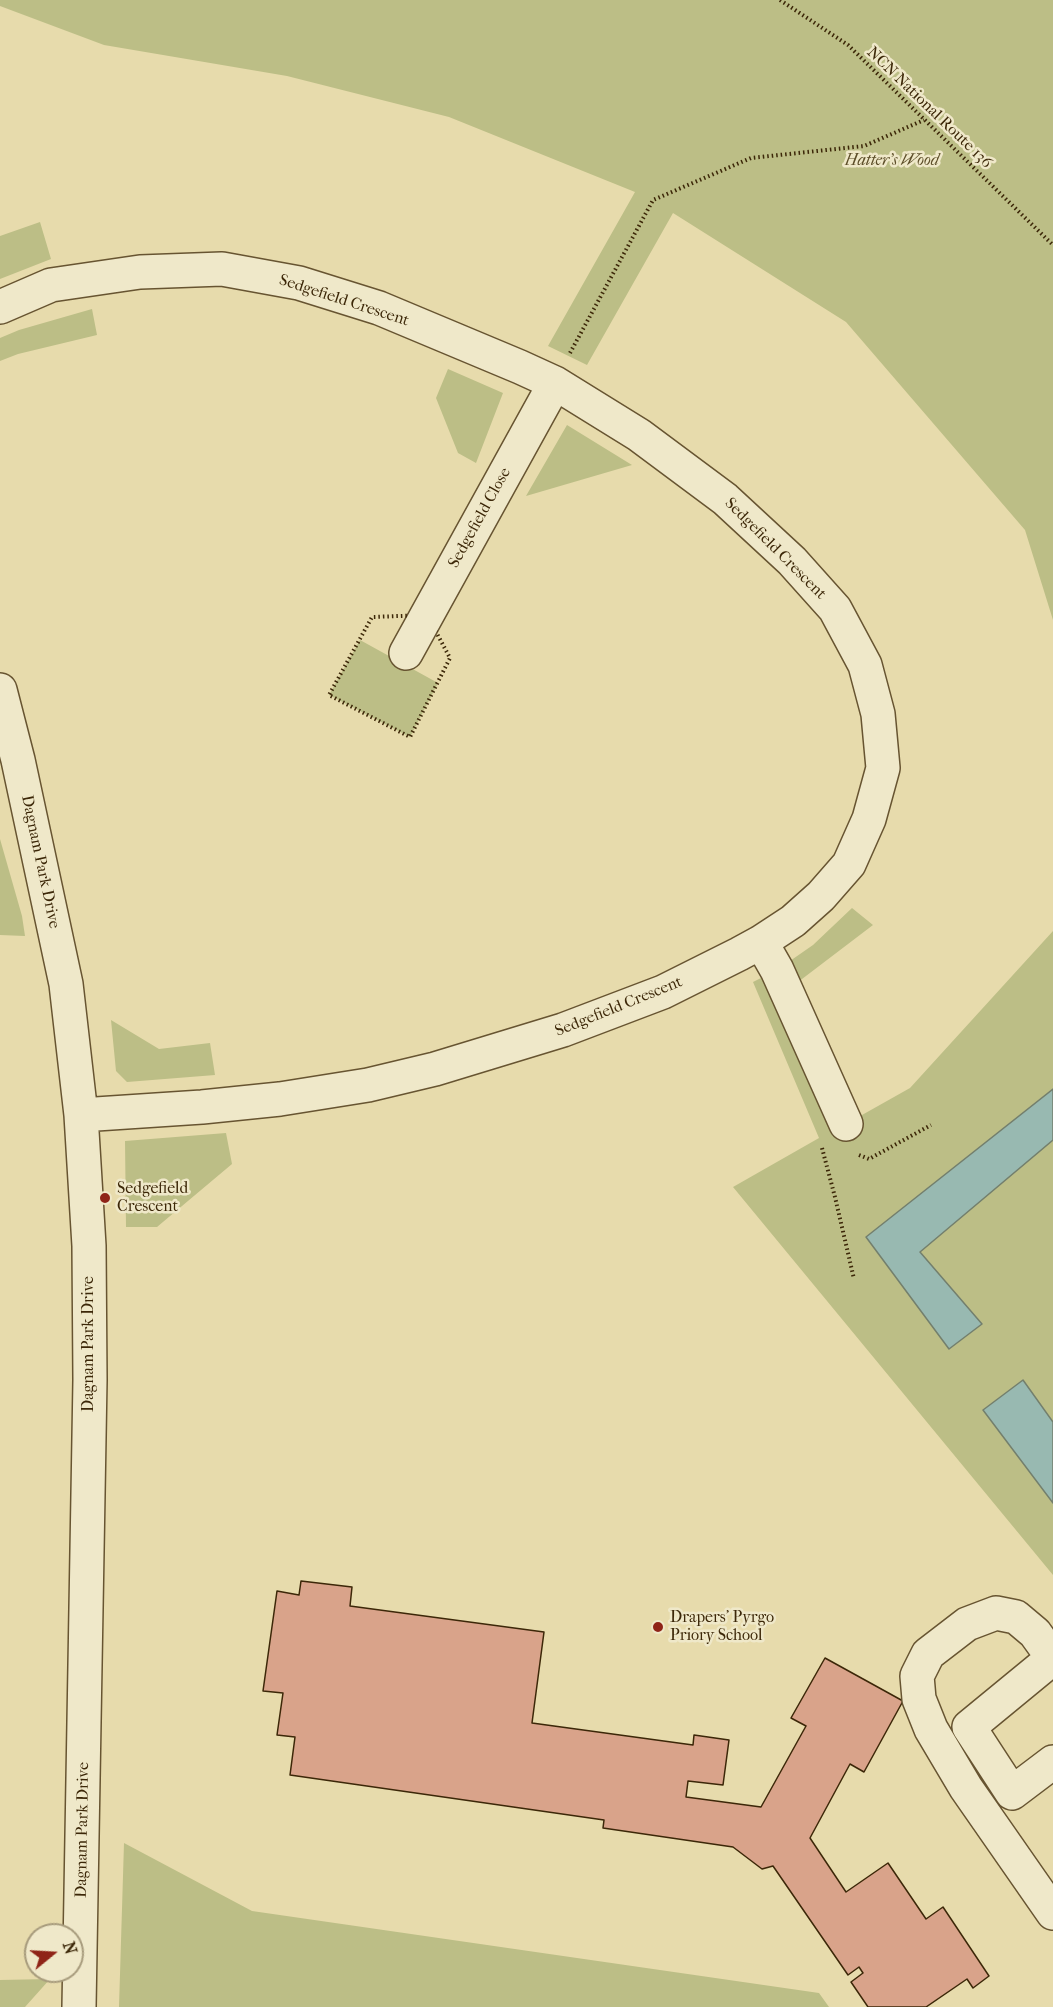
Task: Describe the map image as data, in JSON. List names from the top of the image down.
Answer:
{
  "streets": {
    "street": ["Sedgefield Crescent", "Sedgefield Close", "Dagnam Park Drive"],
    "path": ["NCN National Route 136"]
  },
  "crossings": [
    ["Sedgefield Crescent", "Sedgefield Close"],
    ["Sedgefield Crescent", "Dagnam Park Drive"]
  ],
  "parks": ["Hatter's Wood"],
  "places": ["Sedgefield Crescent", "Drapers' Pyrgo Priory School"],
  "north": "right"
}
